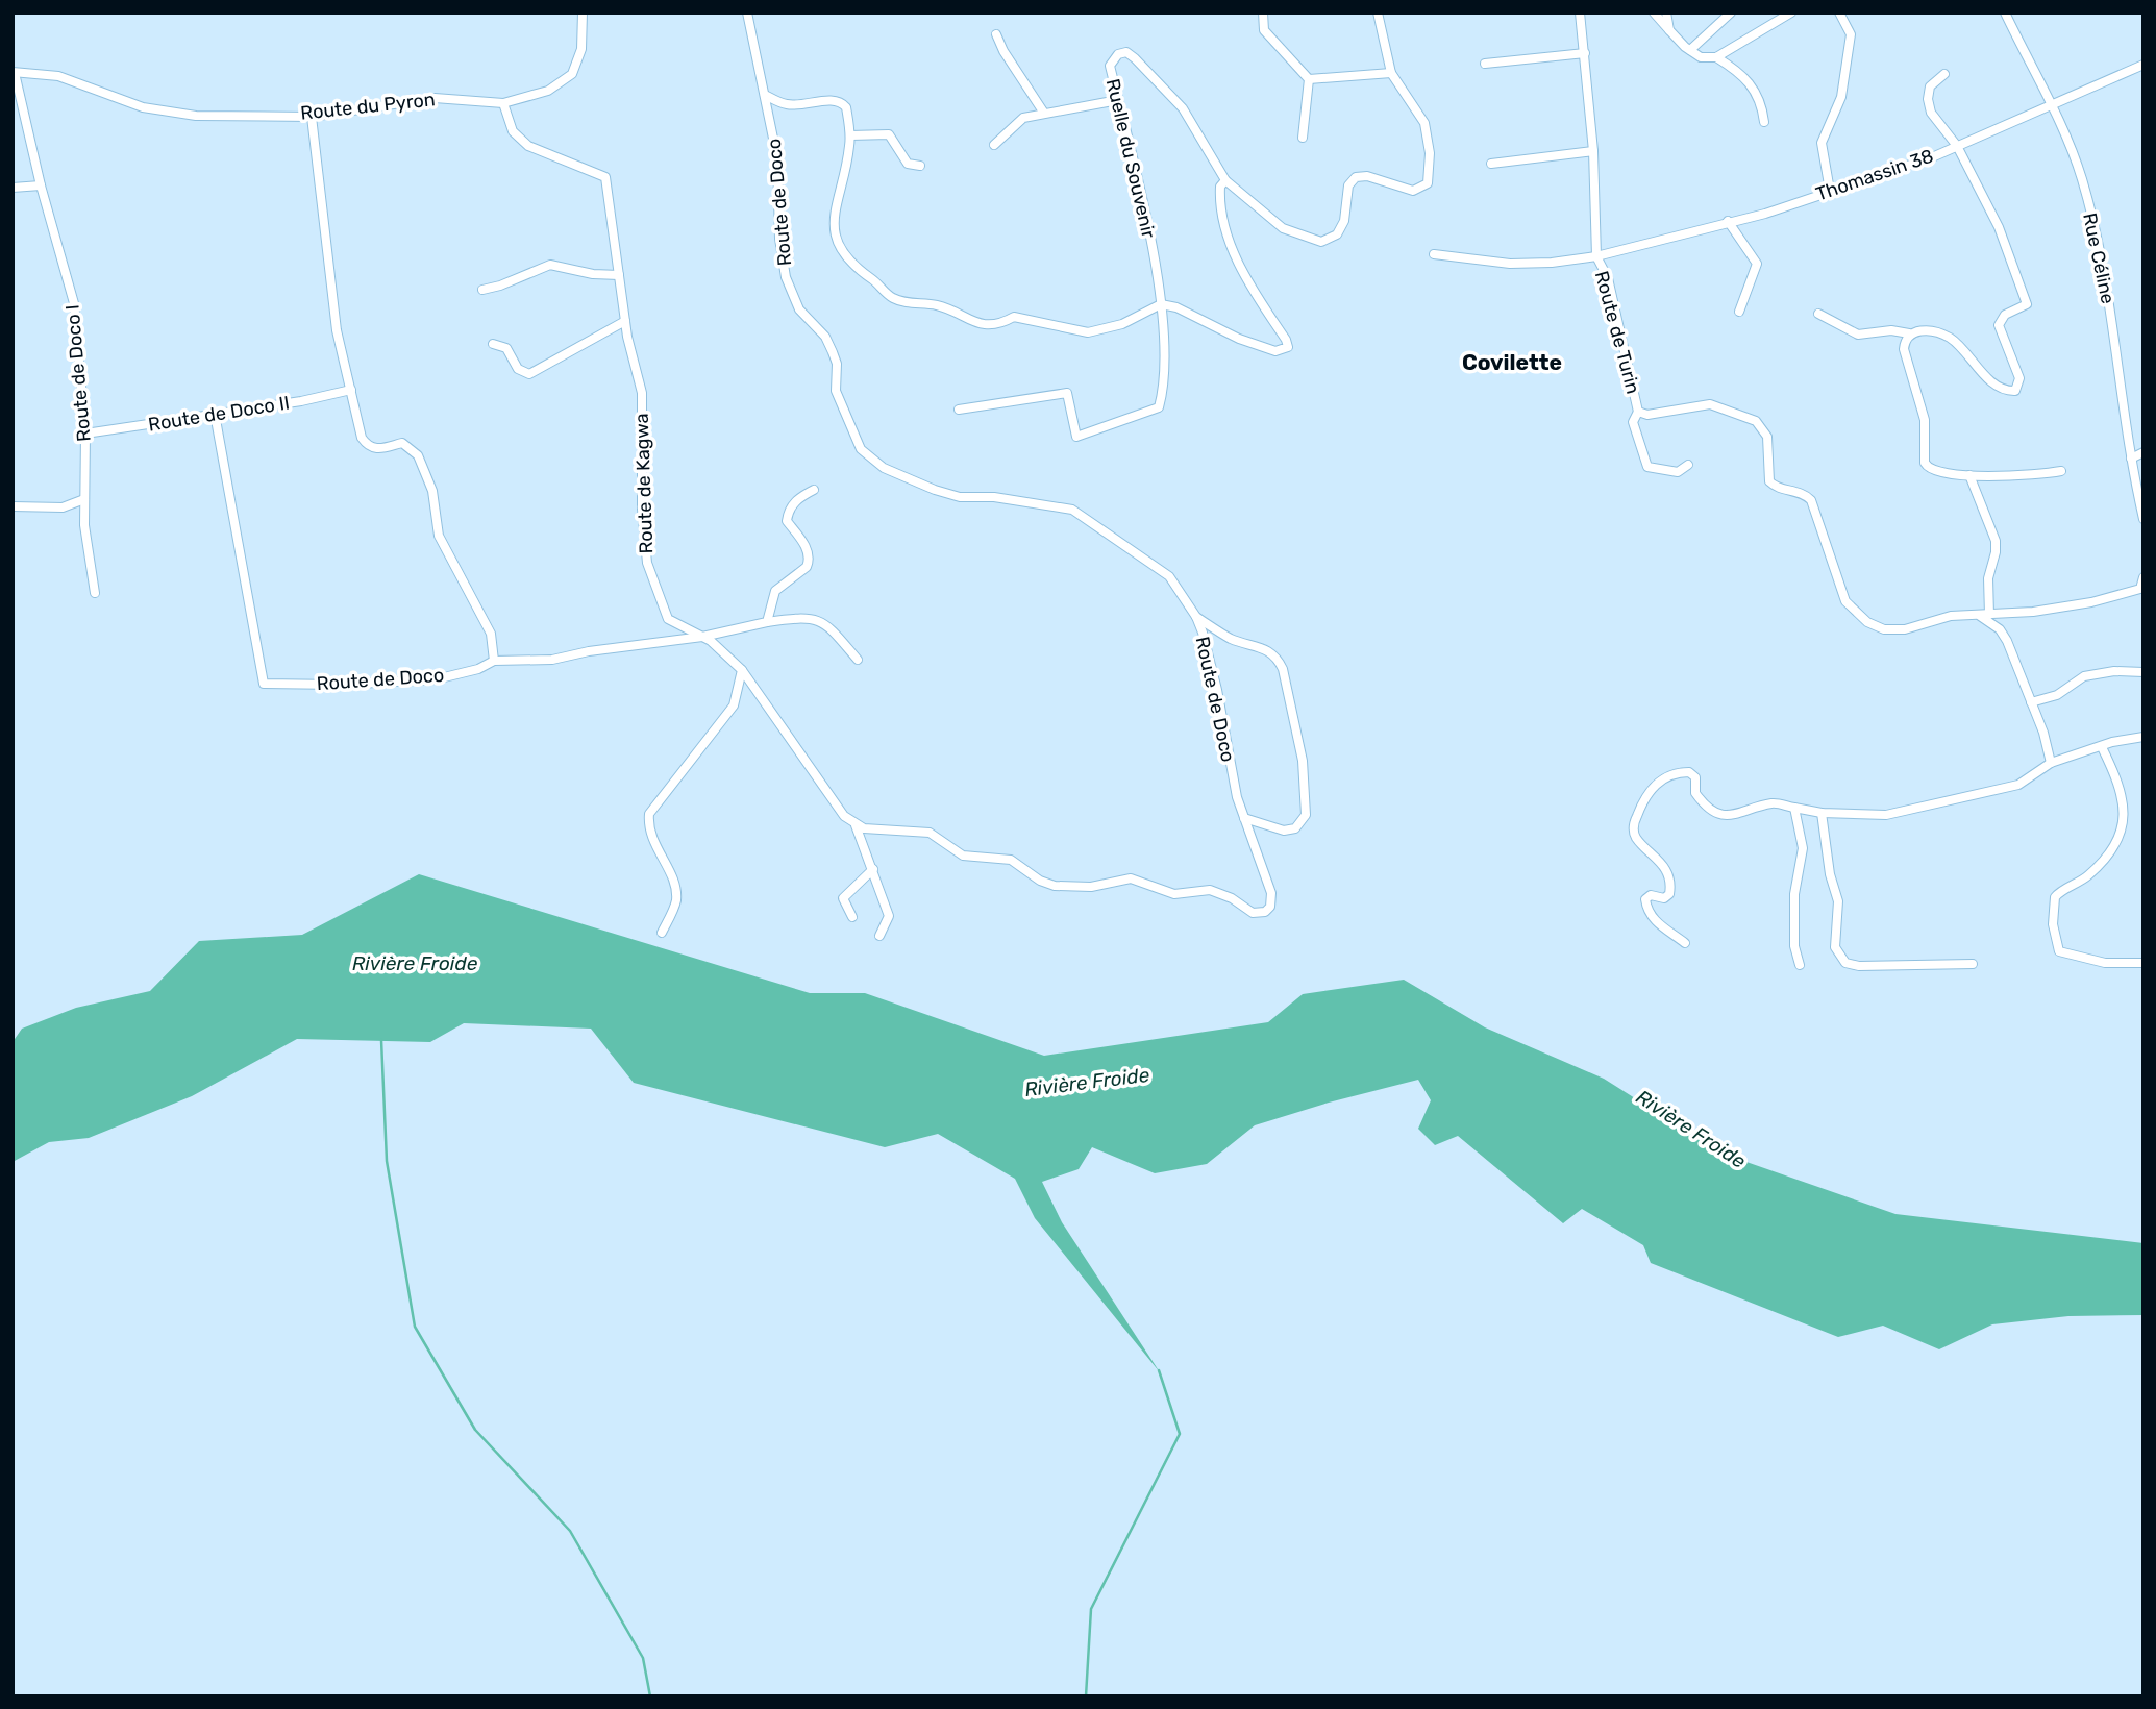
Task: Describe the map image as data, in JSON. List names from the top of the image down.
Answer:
{
  "streets": {
    "street": [
      "Route du Pyron",
      "Ruelle du Souvenir",
      "Thomassin 38",
      "Route de Doco",
      "Rue Céline",
      "Route de Turin",
      "Route de Doco I",
      "Route de Doco II",
      "Route de Kagwa"
    ]
  },
  "crossings": [
    ["Route du Pyron", "Route de Doco I"],
    ["Route du Pyron", "Route de Kagwa"],
    ["Thomassin 38", "Rue Céline"],
    ["Thomassin 38", "Route de Turin"],
    ["Route de Doco", "Route de Doco II"],
    ["Route de Doco", "Route de Kagwa"],
    ["Route de Doco I", "Route de Doco II"]
  ],
  "districts": ["Covilette"],
  "water": ["Rivière Froide"]
}
